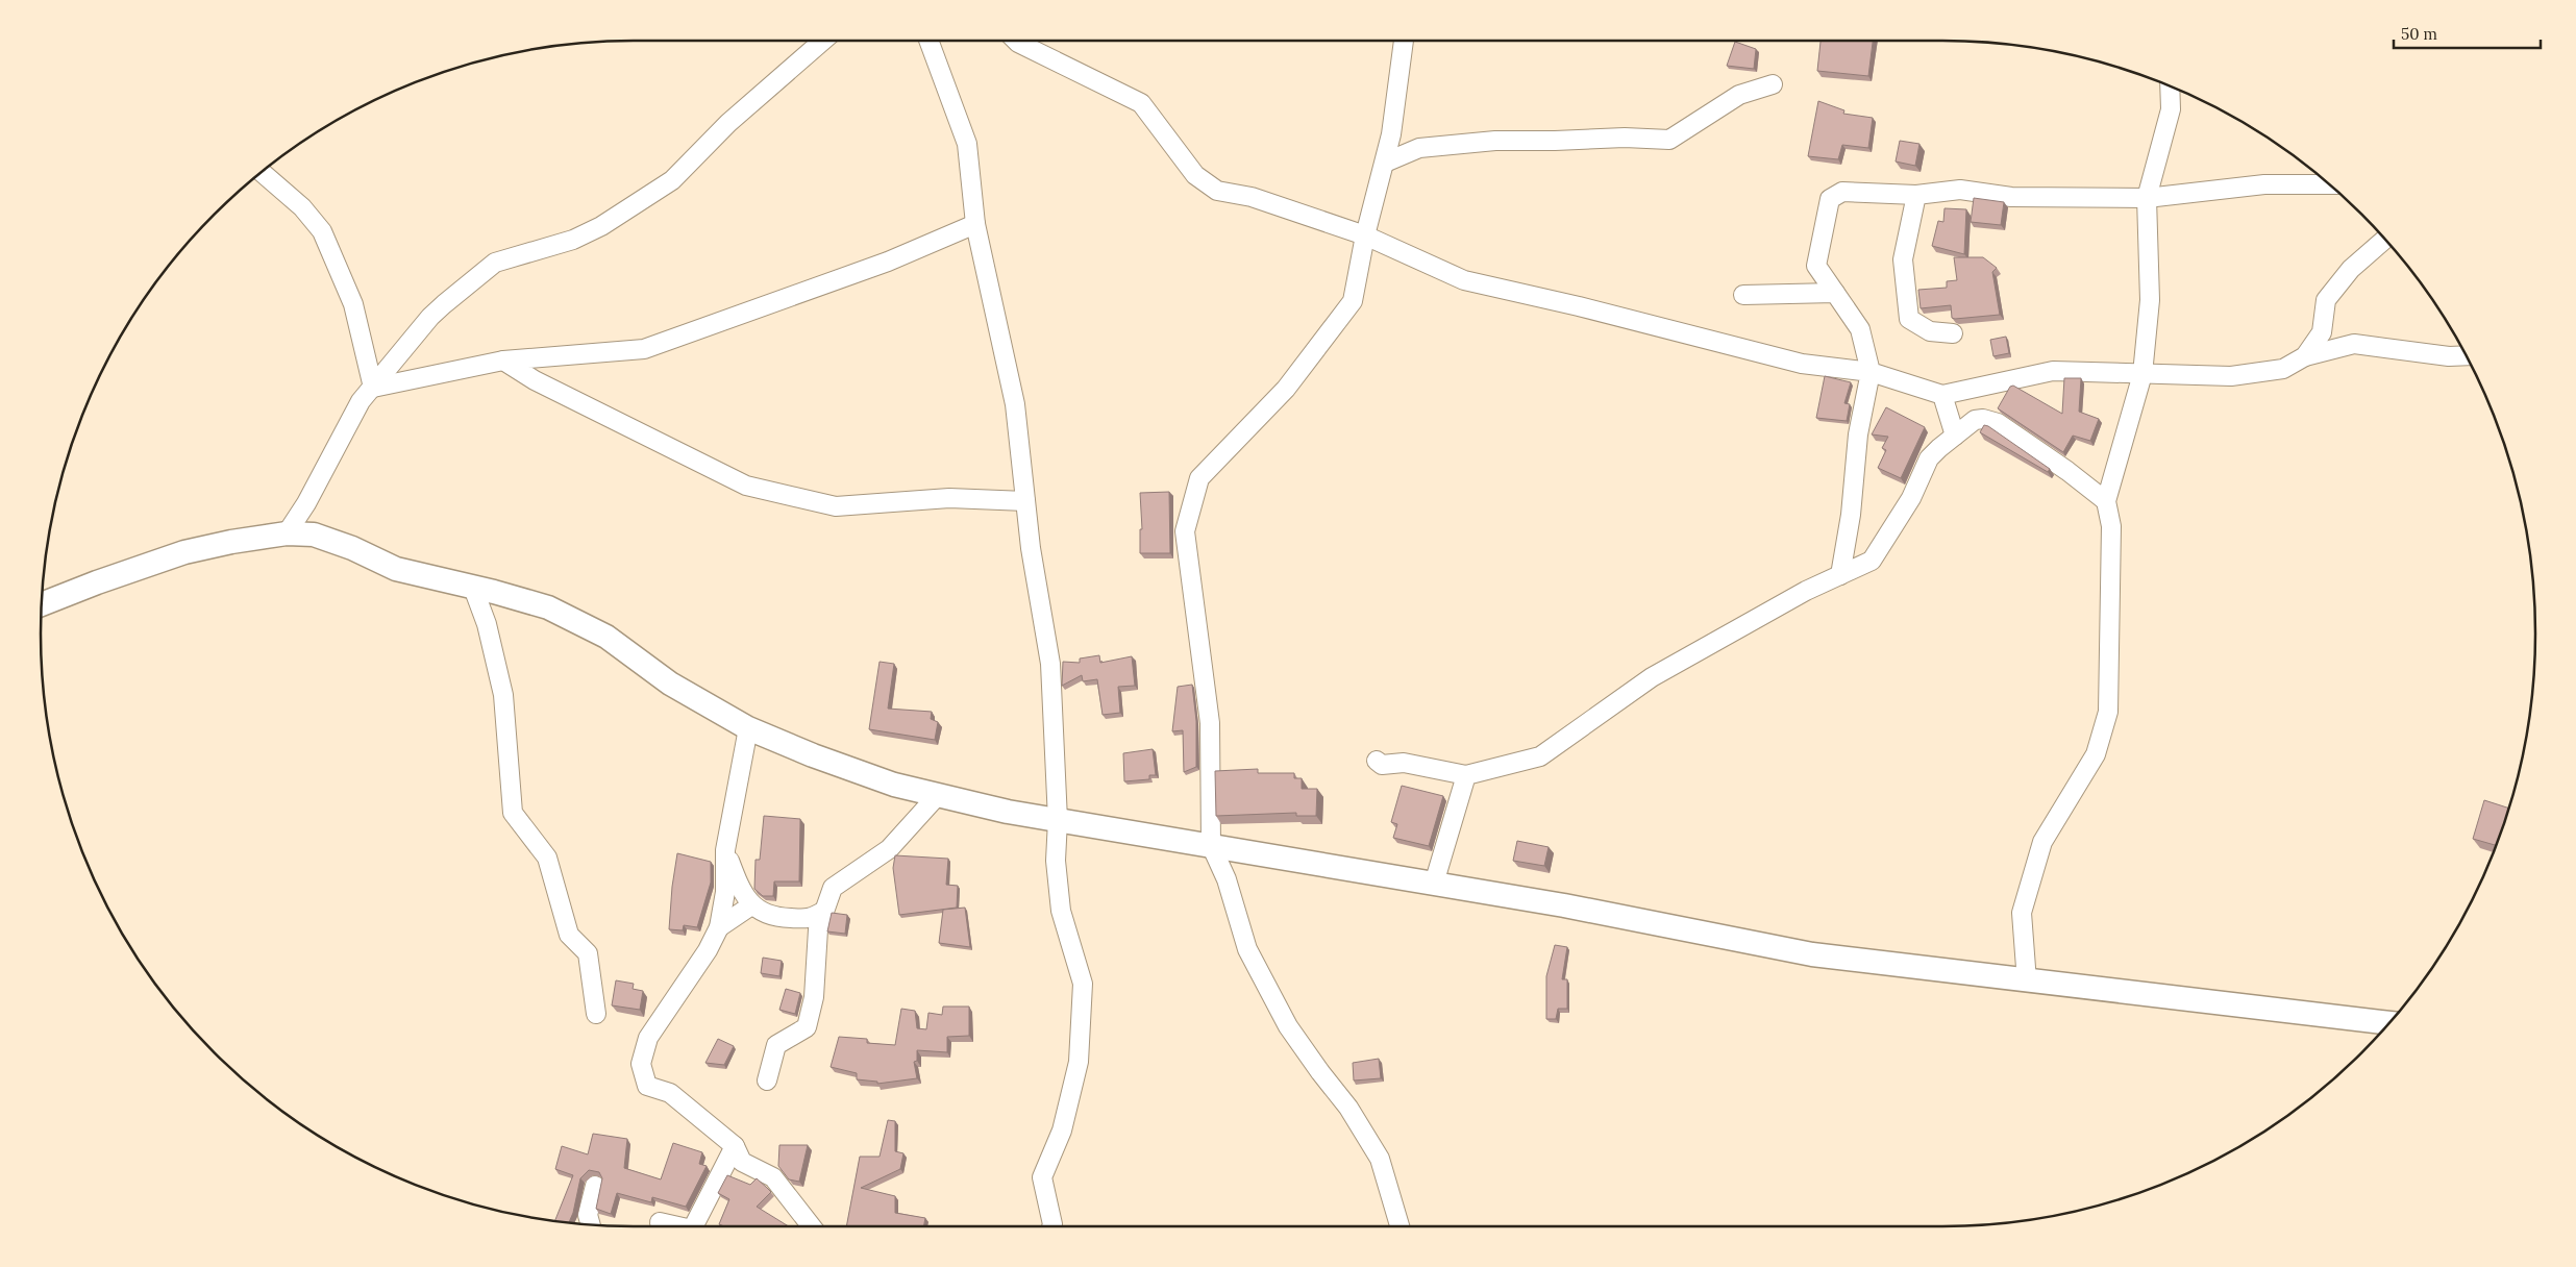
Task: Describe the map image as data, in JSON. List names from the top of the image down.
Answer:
{
  "scale_bar": "50 m"
}
